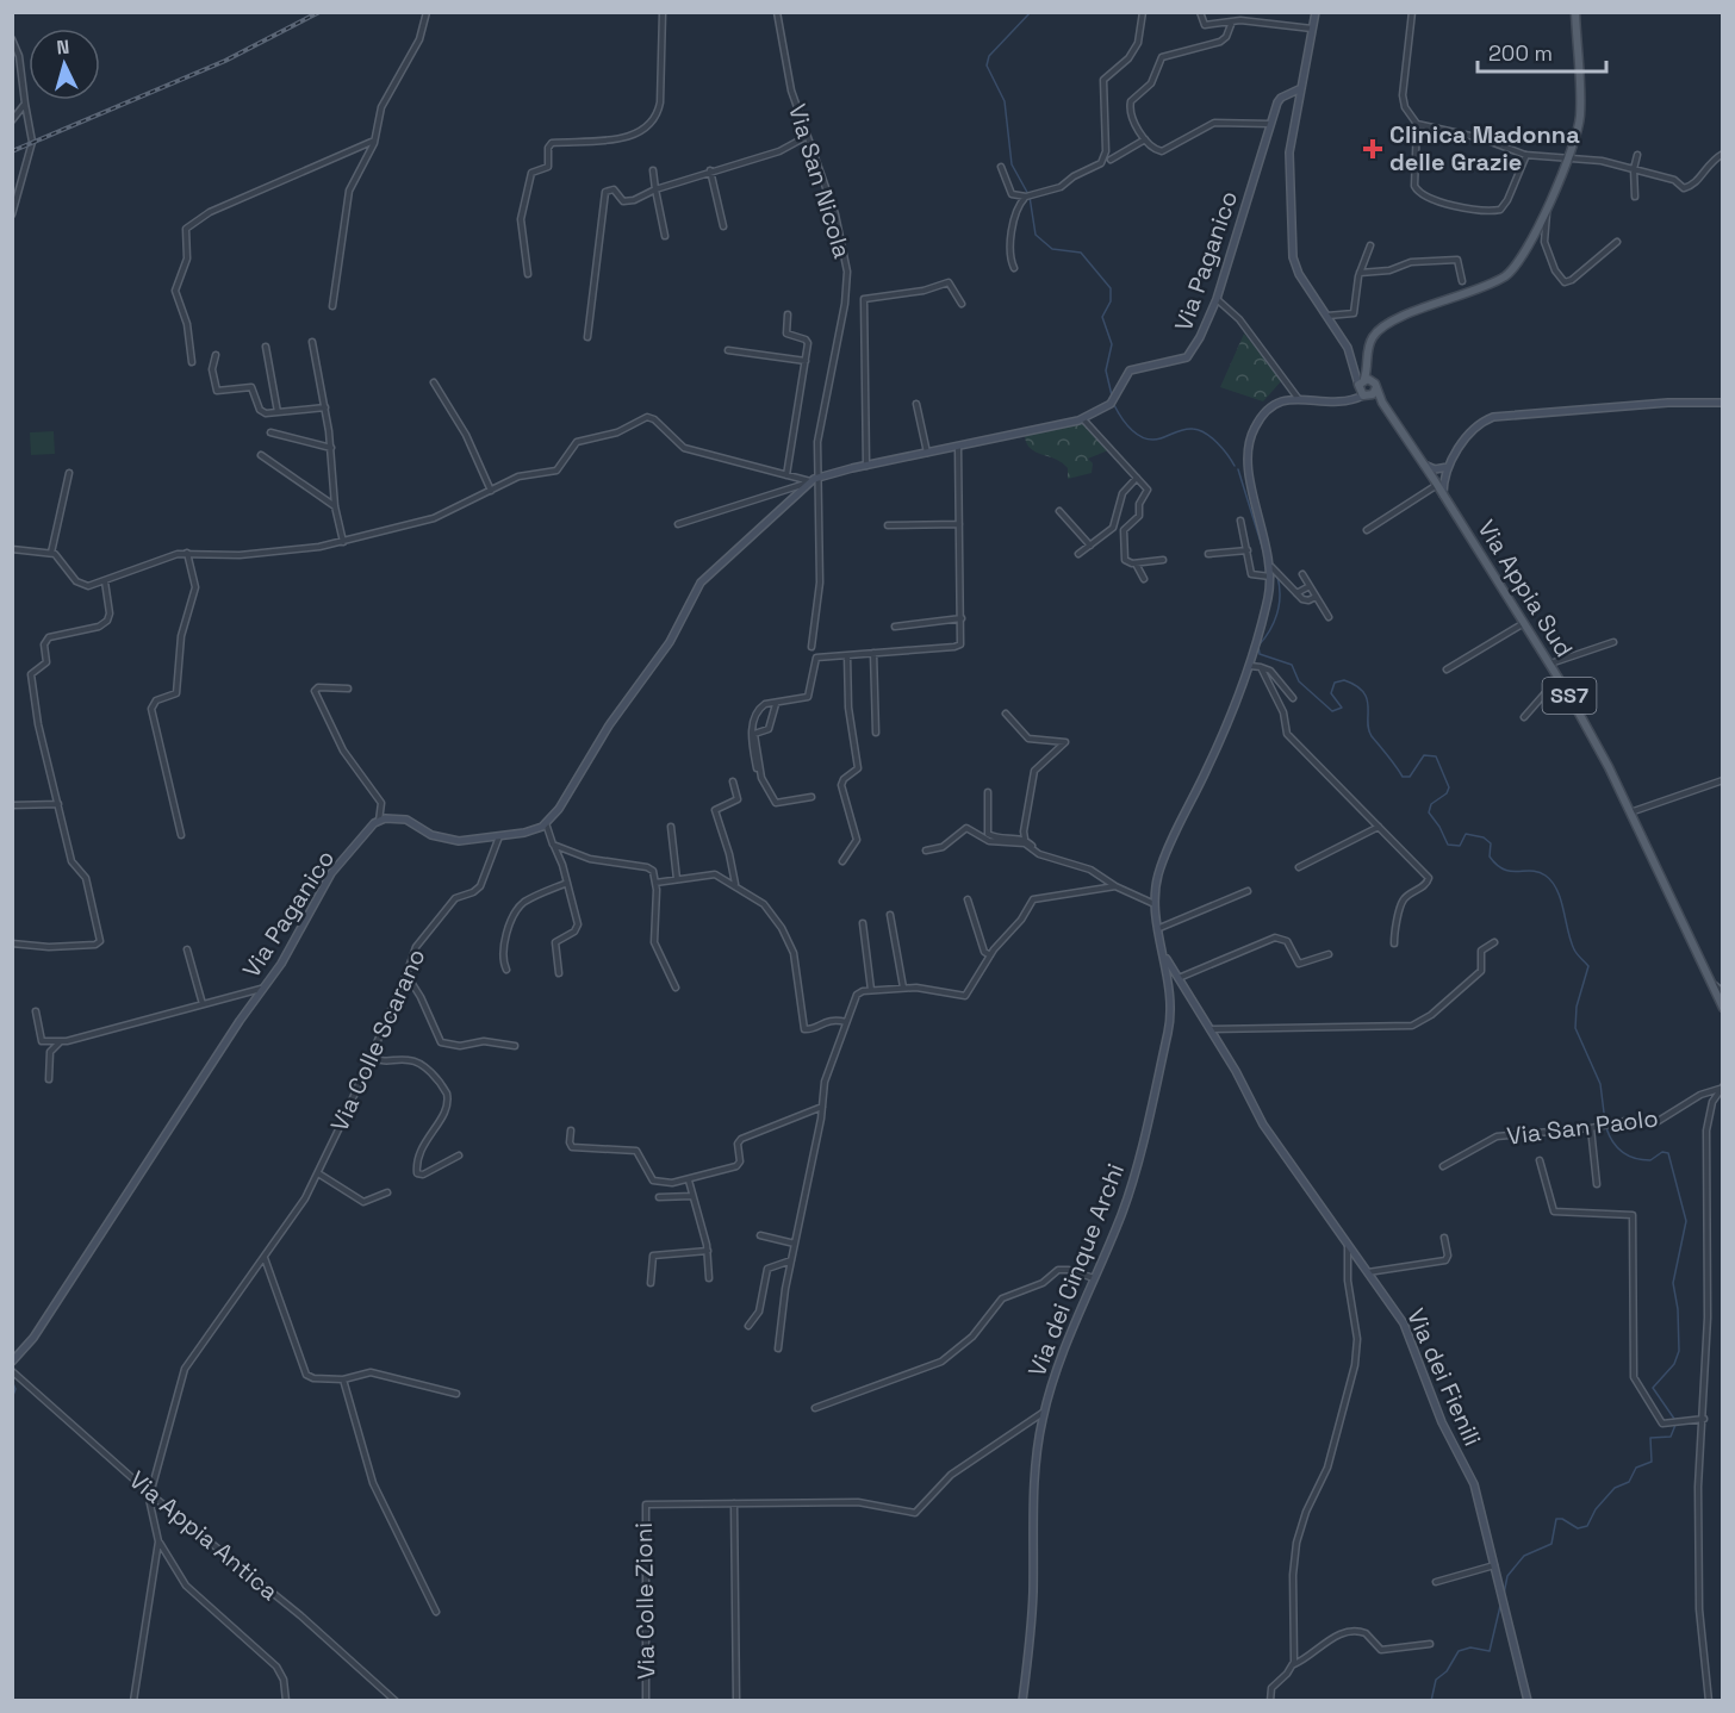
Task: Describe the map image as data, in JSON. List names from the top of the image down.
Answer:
{
  "streets": {
    "main road": ["Via Appia Sud", "SS7"],
    "street": [
      "Via San Nicola",
      "Via Paganico",
      "Via Colle Scarano",
      "Via San Paolo",
      "Via dei Cinque Archi",
      "Via dei Fienili",
      "Via Appia Antica",
      "Via Colle Zioni"
    ]
  },
  "crossings": [
    ["Via San Nicola", "Via Paganico"],
    ["Via Appia Sud", "Via dei Cinque Archi"],
    ["Via Colle Scarano", "Via Appia Antica"],
    ["Via dei Cinque Archi", "Via dei Fienili"],
    ["Via dei Cinque Archi", "Via Colle Zioni"]
  ],
  "places": {
    "health": ["Clinica Madonna delle Grazie"]
  },
  "scale_bar": "200 m",
  "north": "top"
}
